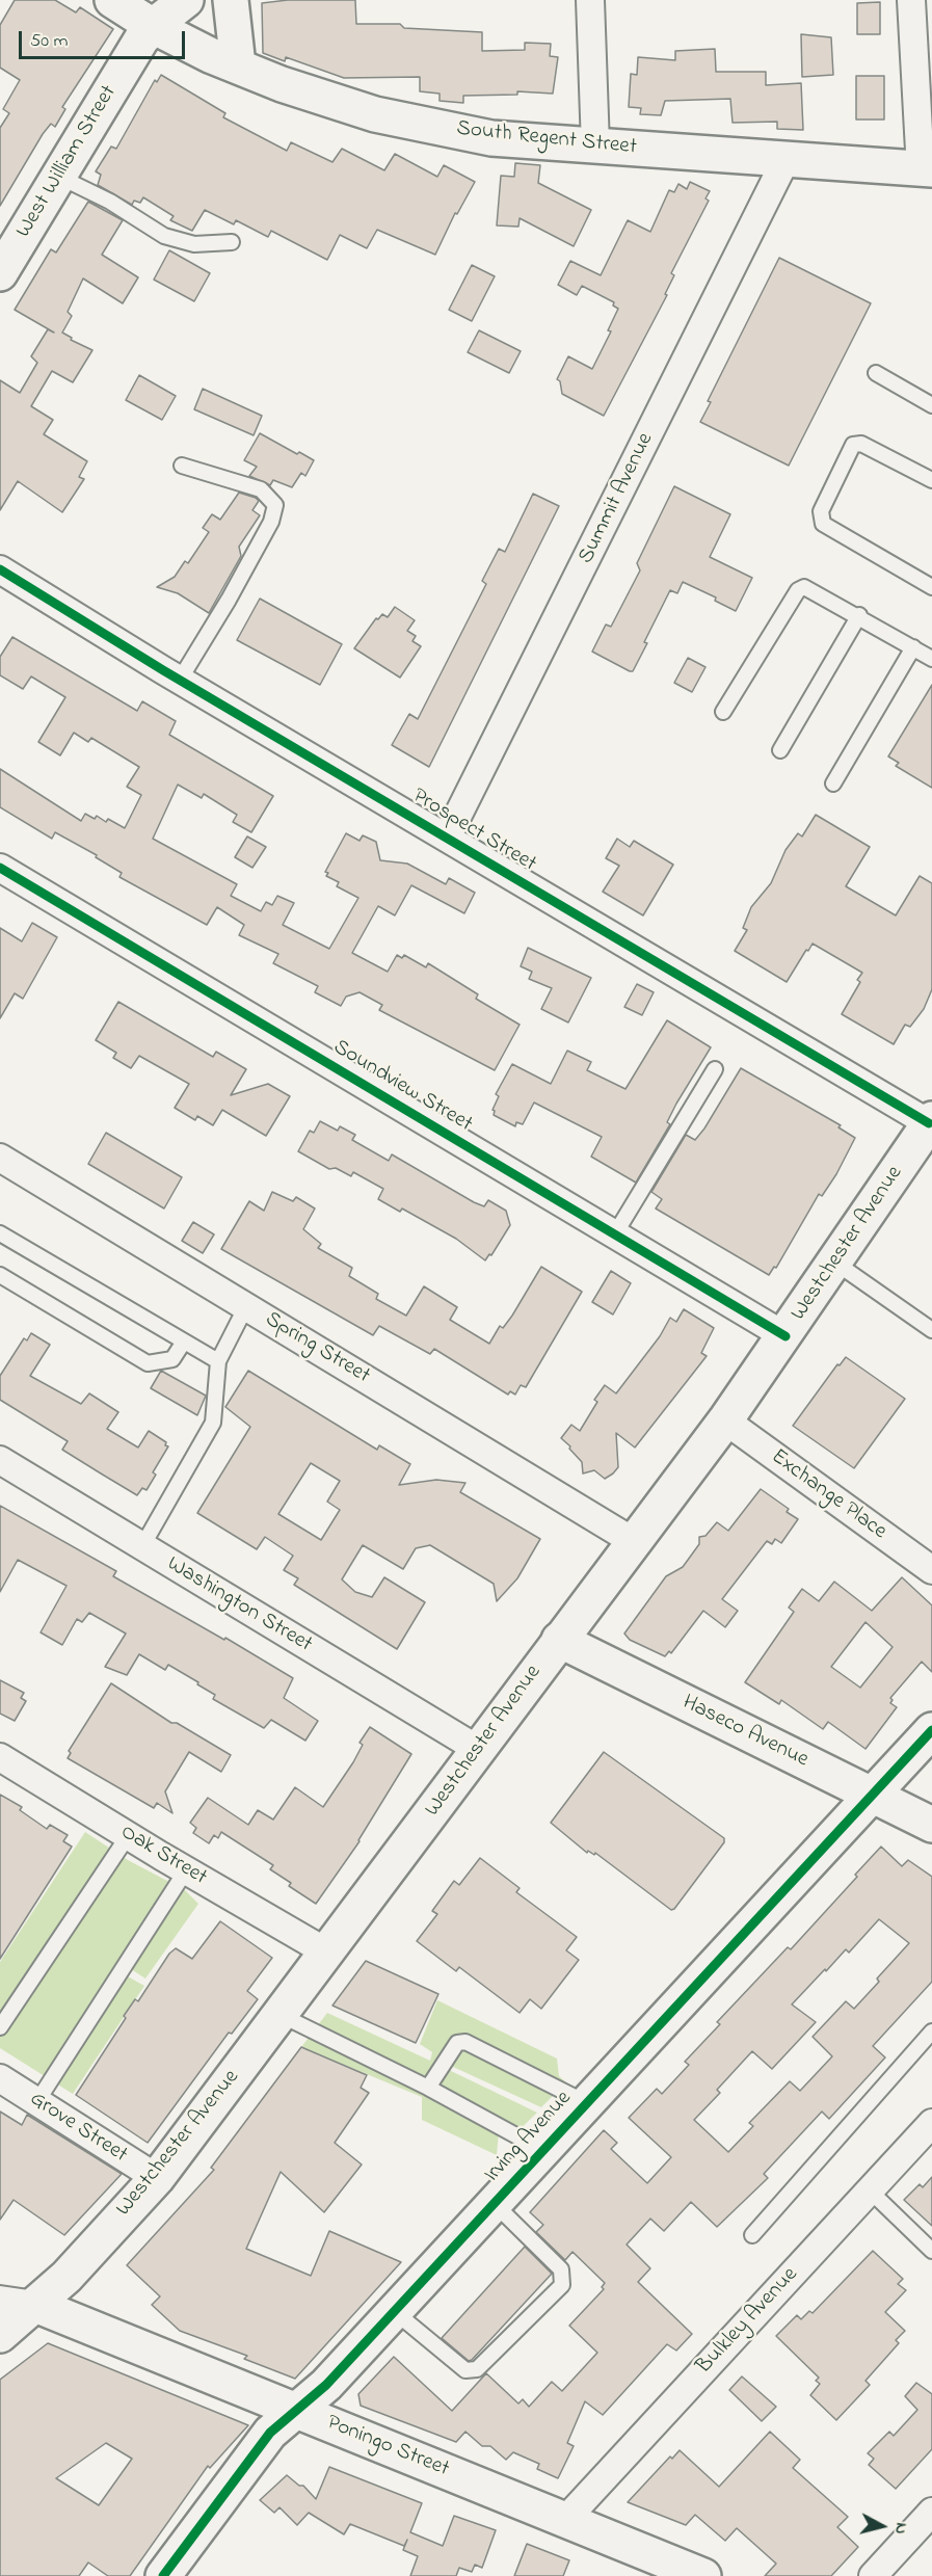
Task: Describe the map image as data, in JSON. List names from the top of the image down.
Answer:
{
  "streets": {
    "street": [
      "South Regent Street",
      "West William Street",
      "Summit Avenue",
      "Prospect Street",
      "Soundview Street",
      "Westchester Avenue",
      "Spring Street",
      "Exchange Place",
      "Washington Street",
      "Haseco Avenue",
      "Oak Street",
      "Grove Street",
      "Irving Avenue",
      "Bulkley Avenue",
      "Poningo Street"
    ]
  },
  "crossings": [
    ["South Regent Street", "West William Street"],
    ["South Regent Street", "Summit Avenue"],
    ["Summit Avenue", "Prospect Street"],
    ["Prospect Street", "Westchester Avenue"],
    ["Soundview Street", "Westchester Avenue"],
    ["Westchester Avenue", "Spring Street"],
    ["Westchester Avenue", "Exchange Place"],
    ["Westchester Avenue", "Washington Street"],
    ["Westchester Avenue", "Haseco Avenue"],
    ["Westchester Avenue", "Oak Street"],
    ["Westchester Avenue", "Grove Street"],
    ["Westchester Avenue", "Poningo Street"],
    ["Haseco Avenue", "Irving Avenue"],
    ["Irving Avenue", "Poningo Street"],
    ["Bulkley Avenue", "Poningo Street"]
  ],
  "scale_bar": "50 m",
  "north": "right"
}
